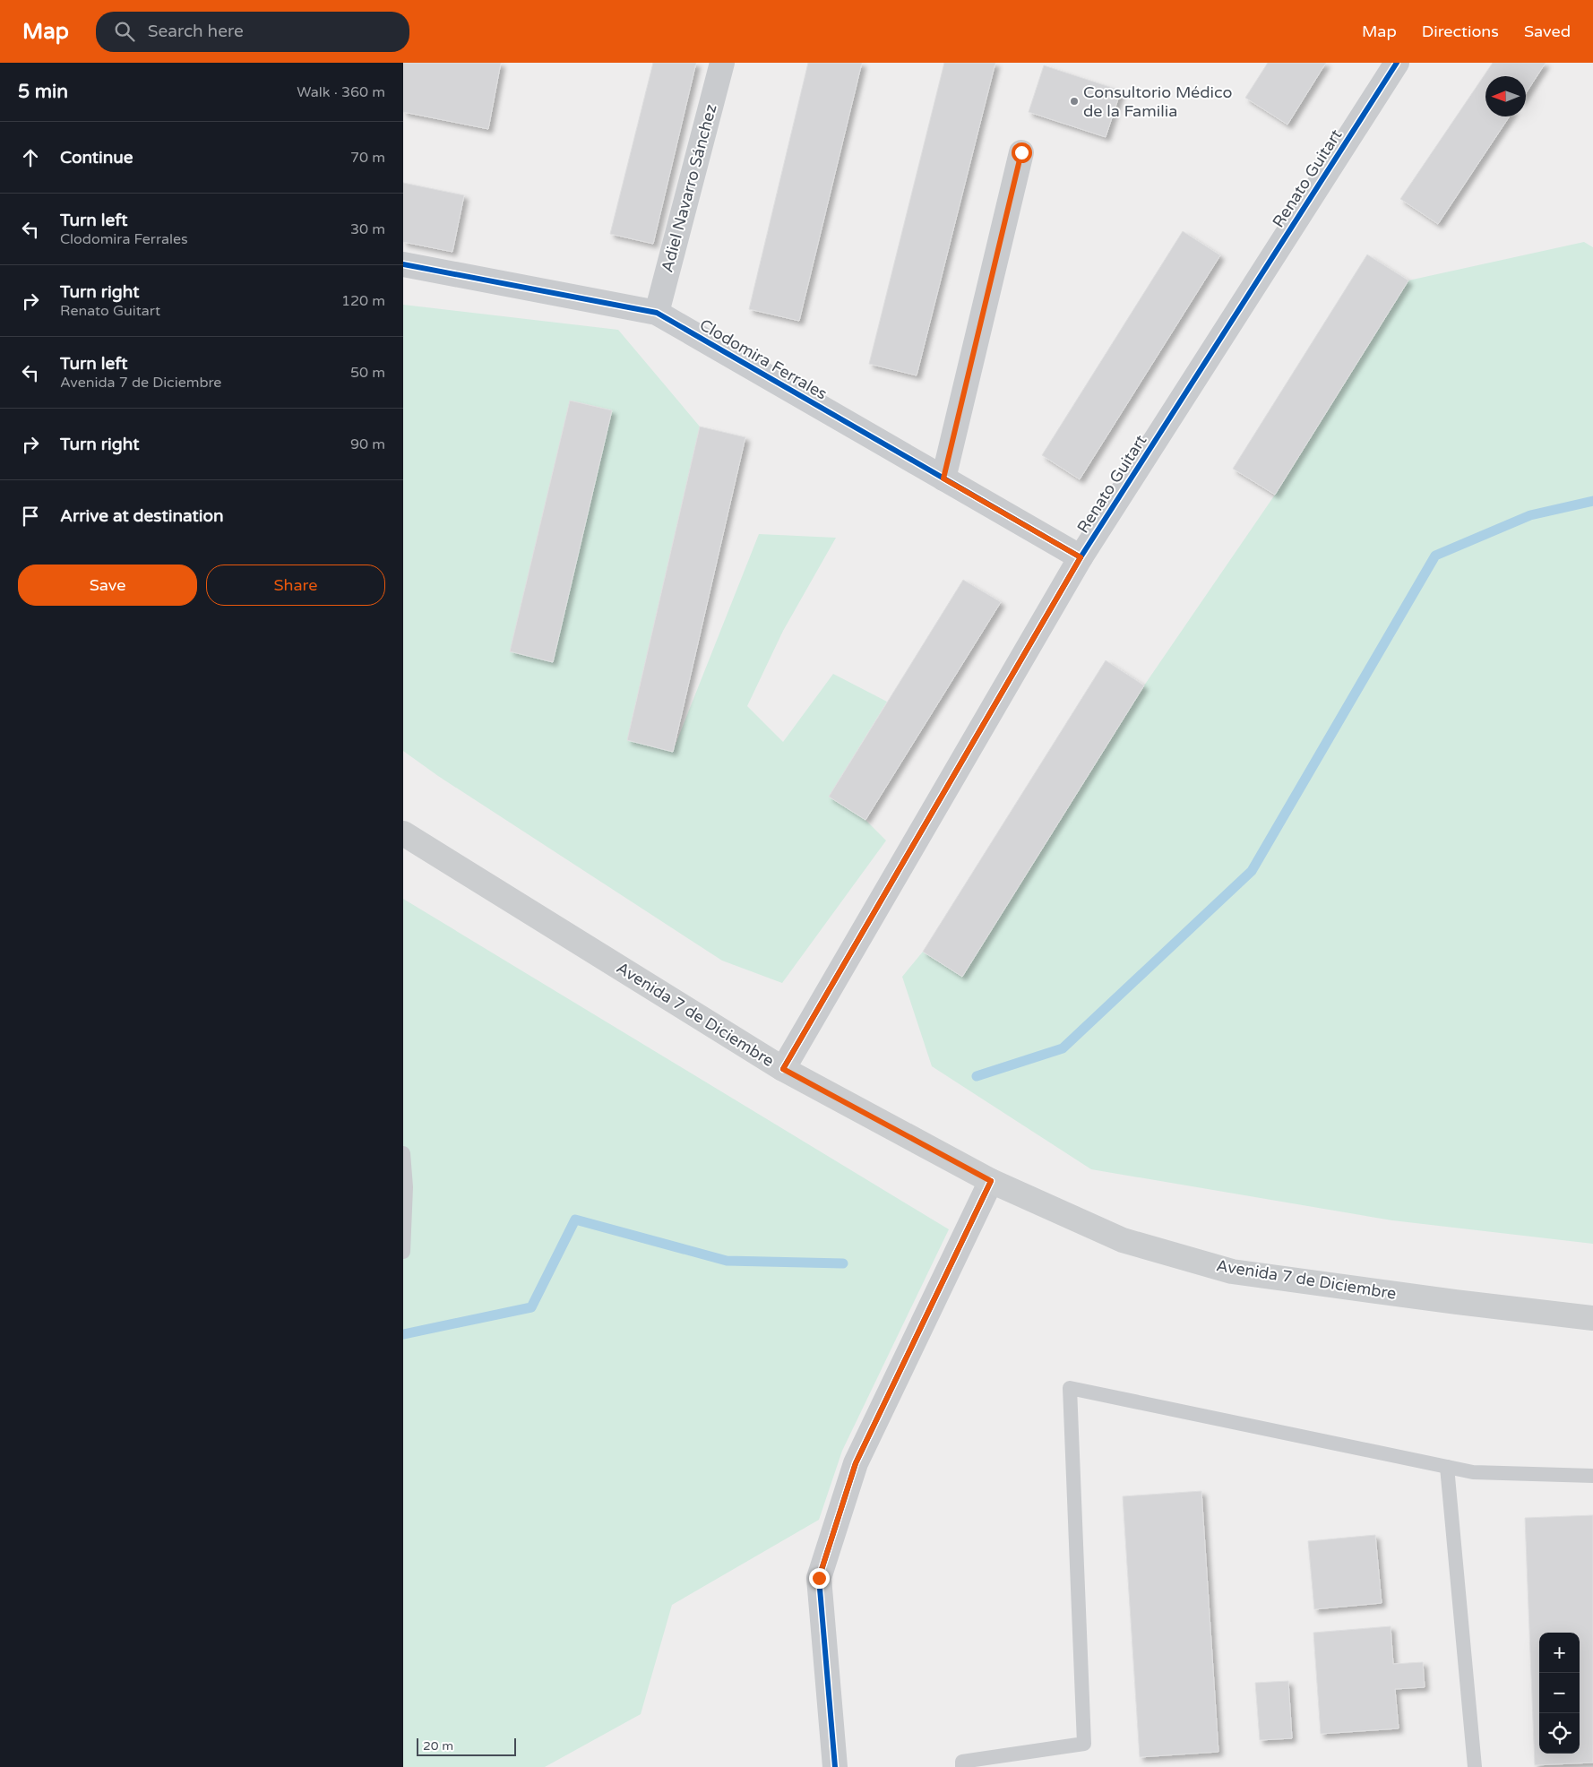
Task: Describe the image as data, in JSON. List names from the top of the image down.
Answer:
{
  "streets": {
    "main road": ["Avenida 7 de Diciembre"],
    "street": ["Renato Guitart", "Adiel Navarro Sánchez", "Clodomira Ferrales"]
  },
  "crossings": [
    ["Renato Guitart", "Clodomira Ferrales"],
    ["Renato Guitart", "Avenida 7 de Diciembre"],
    ["Adiel Navarro Sánchez", "Clodomira Ferrales"]
  ],
  "places": ["Consultorio Médico de la Familia"],
  "scale_bar": "20 m",
  "north": "left",
  "page": {
    "header": "Map",
    "search": "Search here",
    "nav": ["Map", "Directions", "Saved"],
    "heading": ["5 min", "Walk · 360 m"],
    "list": [
      ["Continue", "70 m"],
      ["Turn left", "Clodomira Ferrales", "30 m"],
      ["Turn right", "Renato Guitart", "120 m"],
      ["Turn left", "Avenida 7 de Diciembre", "50 m"],
      ["Turn right", "90 m"],
      "Arrive at destination"
    ],
    "buttons": ["Save", "Share"],
    "map_buttons": ["+", "−"],
    "scale": "20 m"
  }
}
